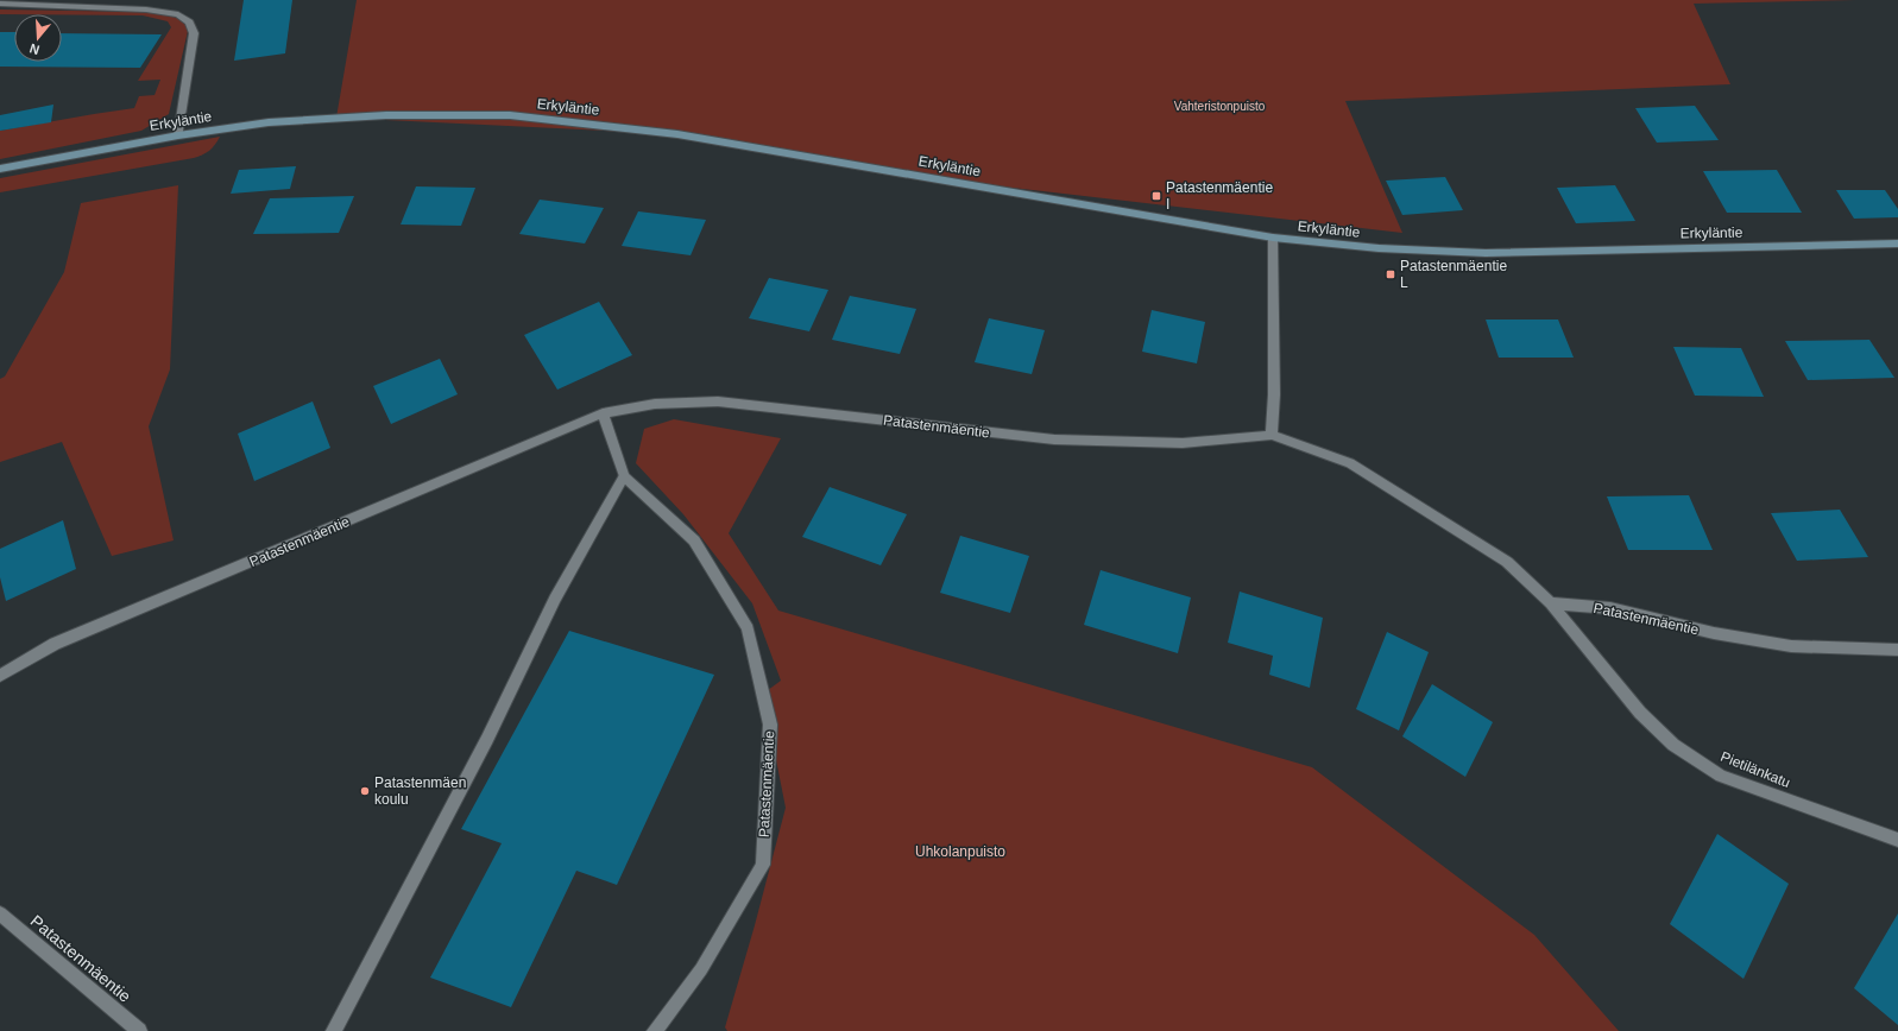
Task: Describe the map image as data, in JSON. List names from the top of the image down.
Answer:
{
  "streets": {
    "street": ["Erkyläntie", "Patastenmäentie", "Pietilänkatu"]
  },
  "crossings": [
    ["Patastenmäentie", "Pietilänkatu"]
  ],
  "parks": ["Vahteristonpuisto", "Uhkolanpuisto"],
  "places": {
    "transit": ["Patastenmäentie I", "Patastenmäentie L"],
    "other": ["Patastenmäen koulu"]
  },
  "north": "bottom"
}
